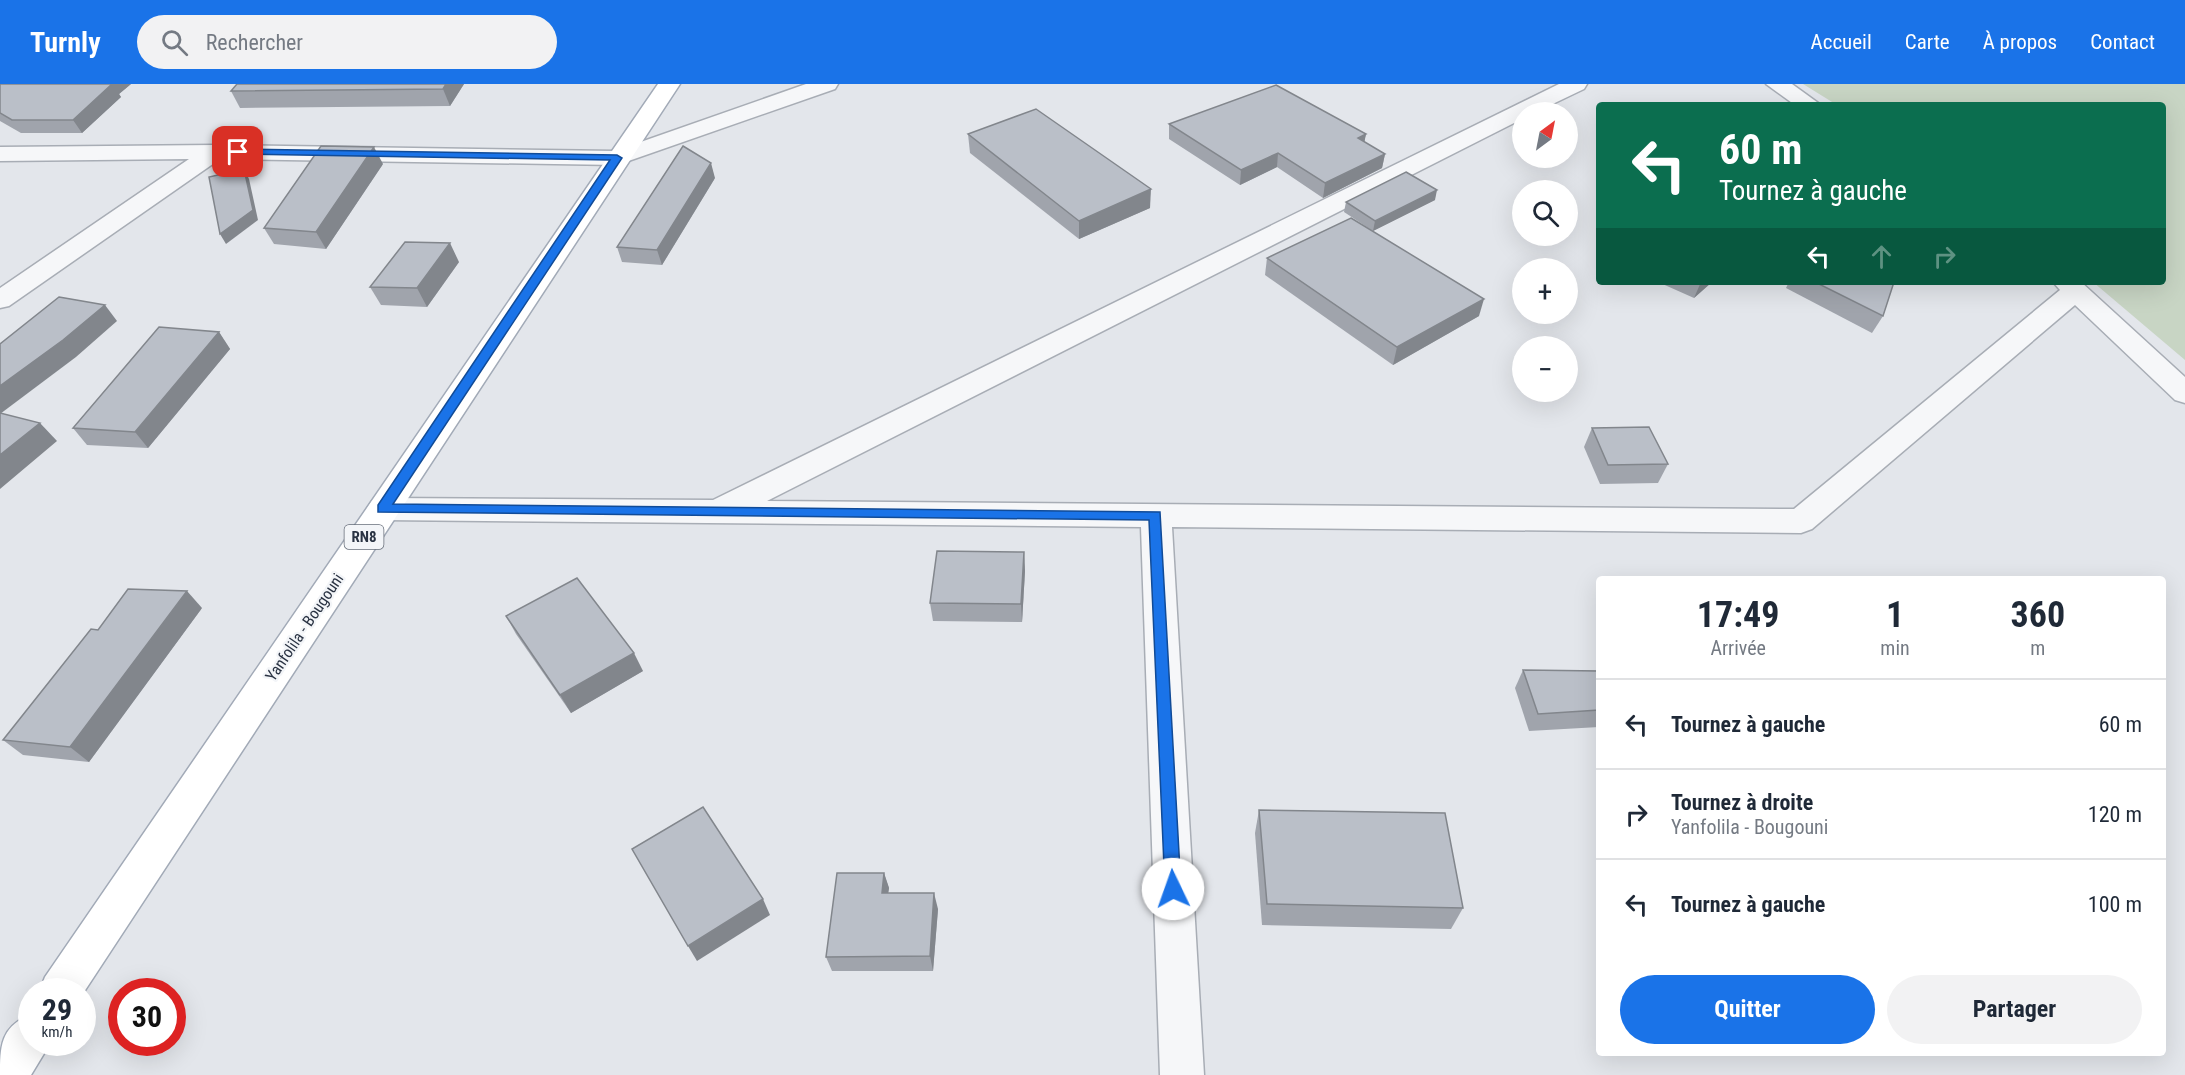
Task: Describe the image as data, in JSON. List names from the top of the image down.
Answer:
{
  "streets": {
    "main road": ["RN8", "Yanfolila - Bougouni"]
  },
  "north": "top right",
  "page": {
    "header": "Turnly",
    "search": "Rechercher",
    "nav": [
      "Accueil",
      "Carte",
      "À propos",
      "Contact"
    ],
    "map_buttons": ["+", "−"],
    "turn": ["60 m", "Tournez à gauche"],
    "eta": [
      "17:49",
      "Arrivée",
      "1",
      "min",
      "360",
      "m"
    ],
    "list": [
      {
        "name": "Tournez à gauche",
        "value": "60 m"
      },
      {
        "name": "Tournez à droite",
        "note": "Yanfolila - Bougouni",
        "value": "120 m"
      },
      {
        "name": "Tournez à gauche",
        "value": "100 m"
      }
    ],
    "buttons": ["Quitter", "Partager"],
    "speed": "29 km/h",
    "limit": "30"
  }
}
